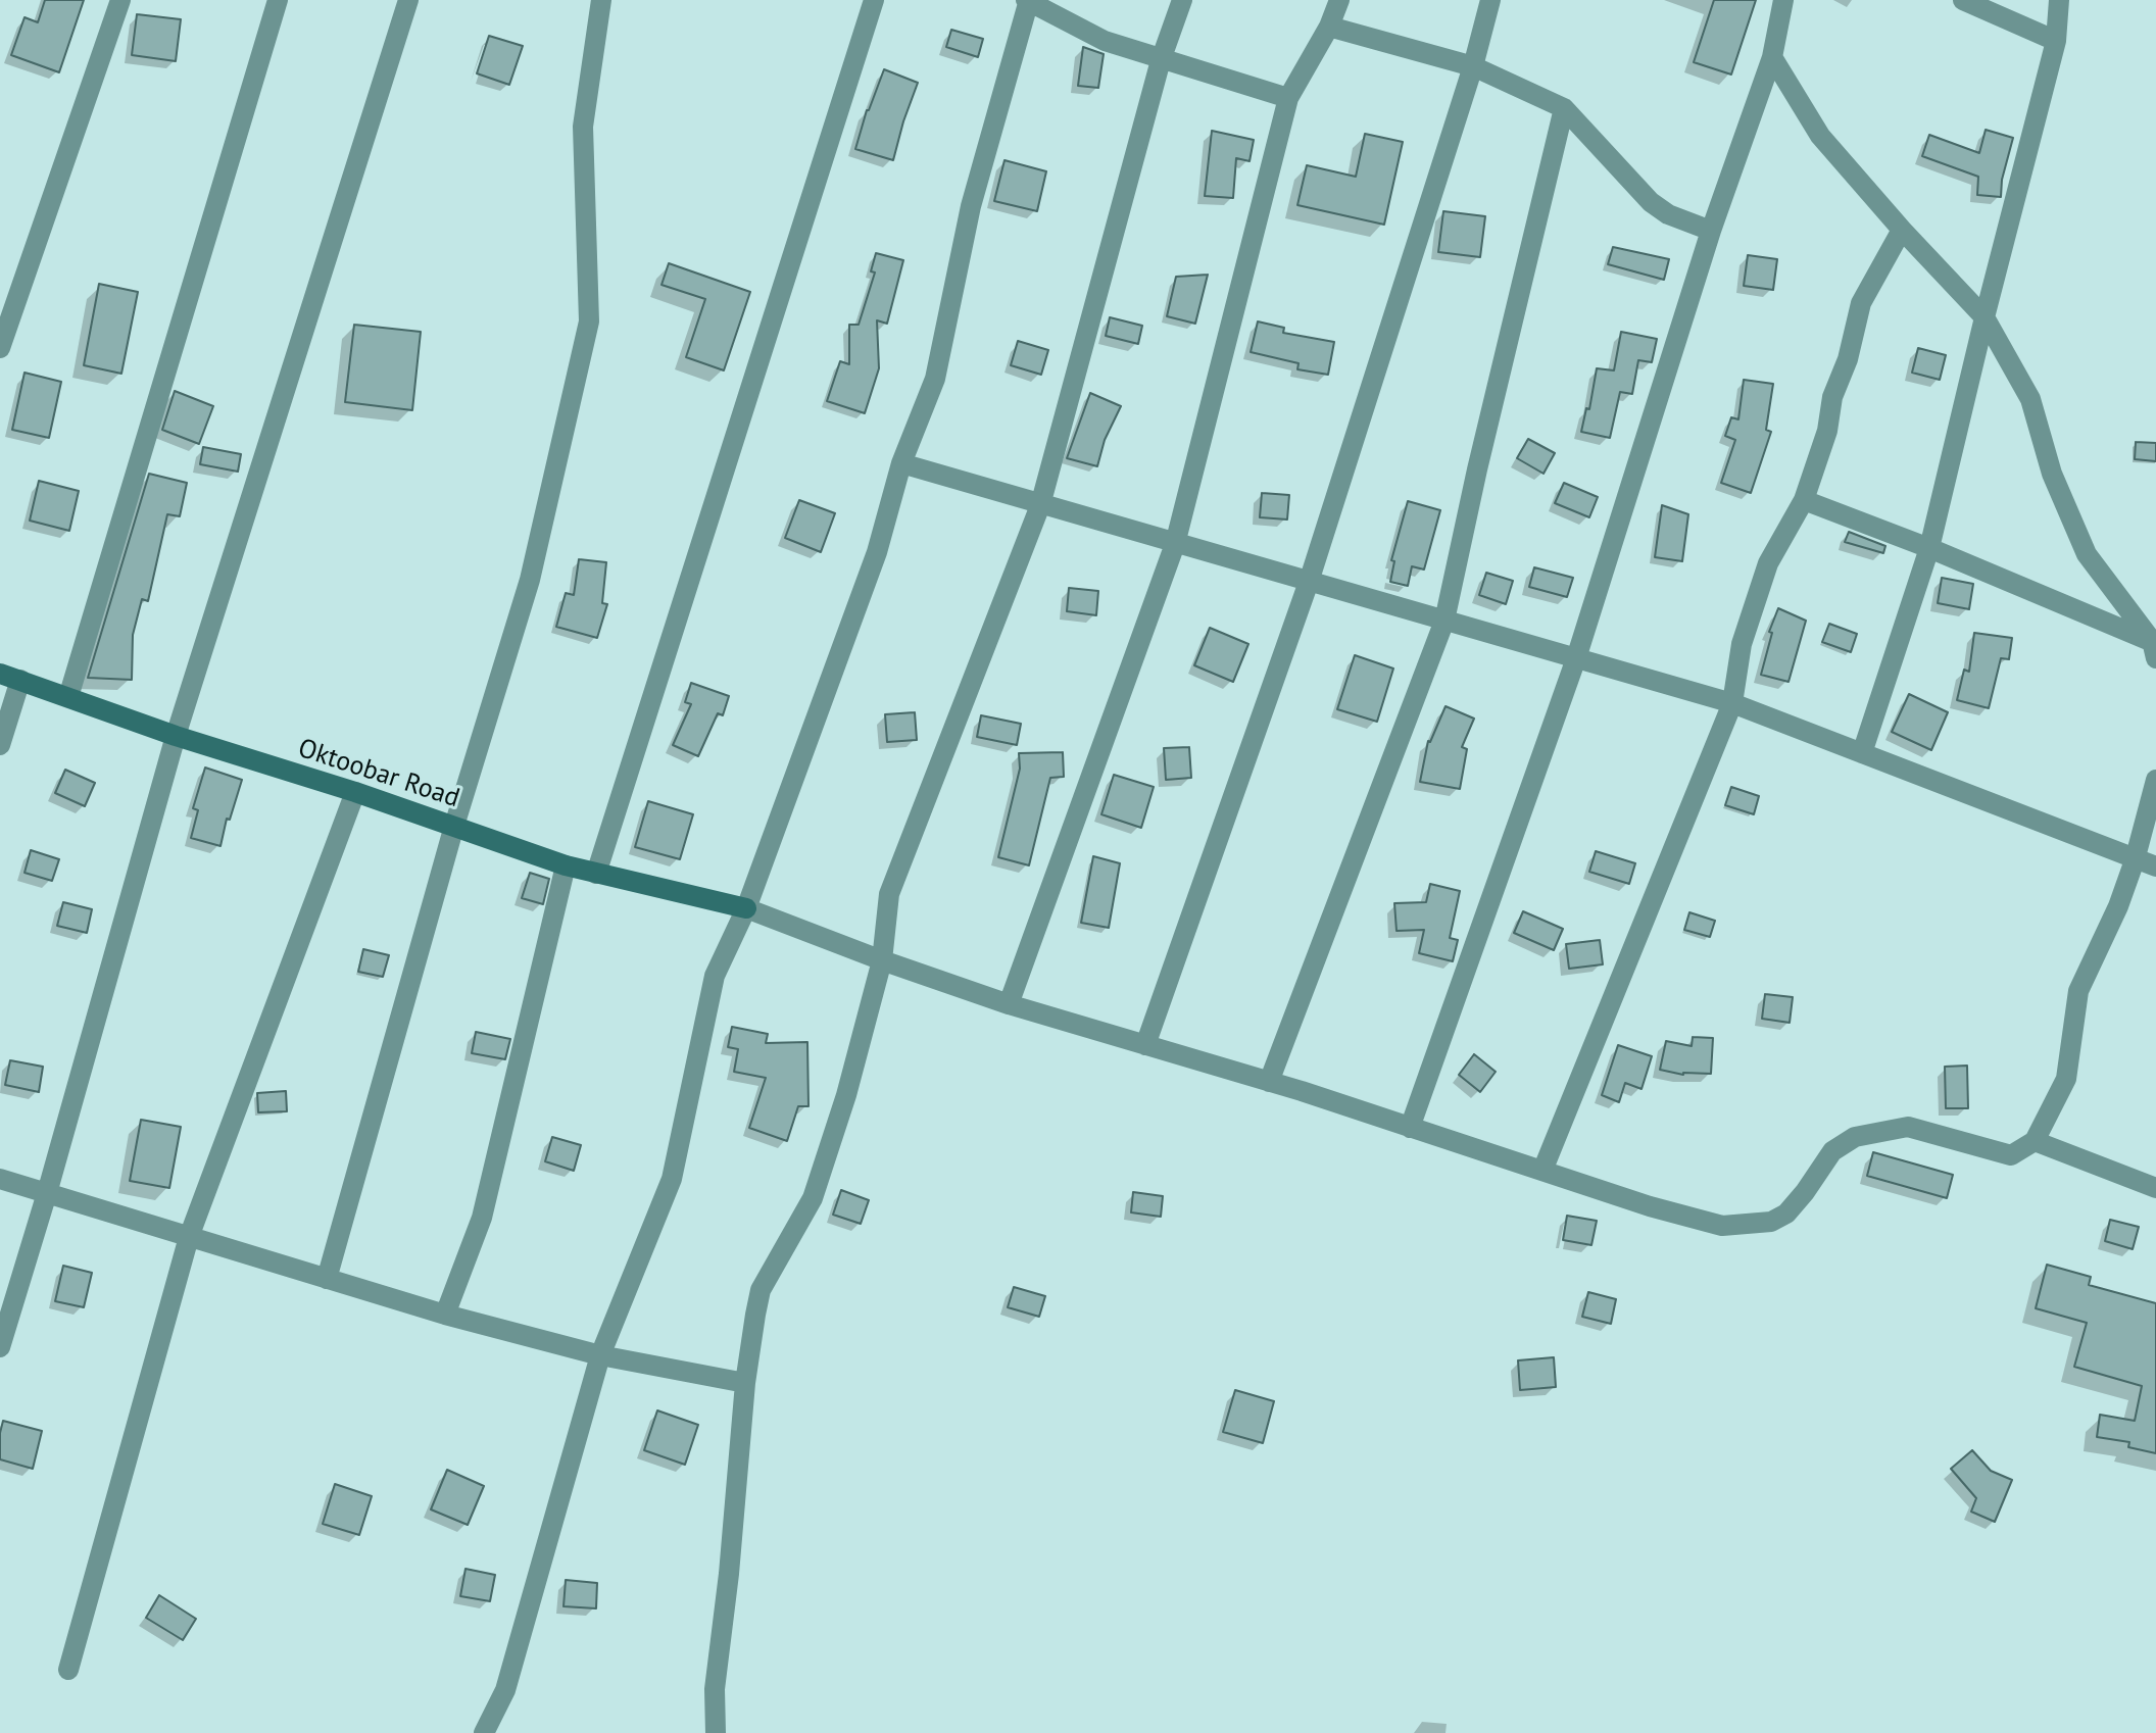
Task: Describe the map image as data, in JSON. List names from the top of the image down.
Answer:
{
  "streets": {
    "street": ["Oktoobar Road"]
  }
}
